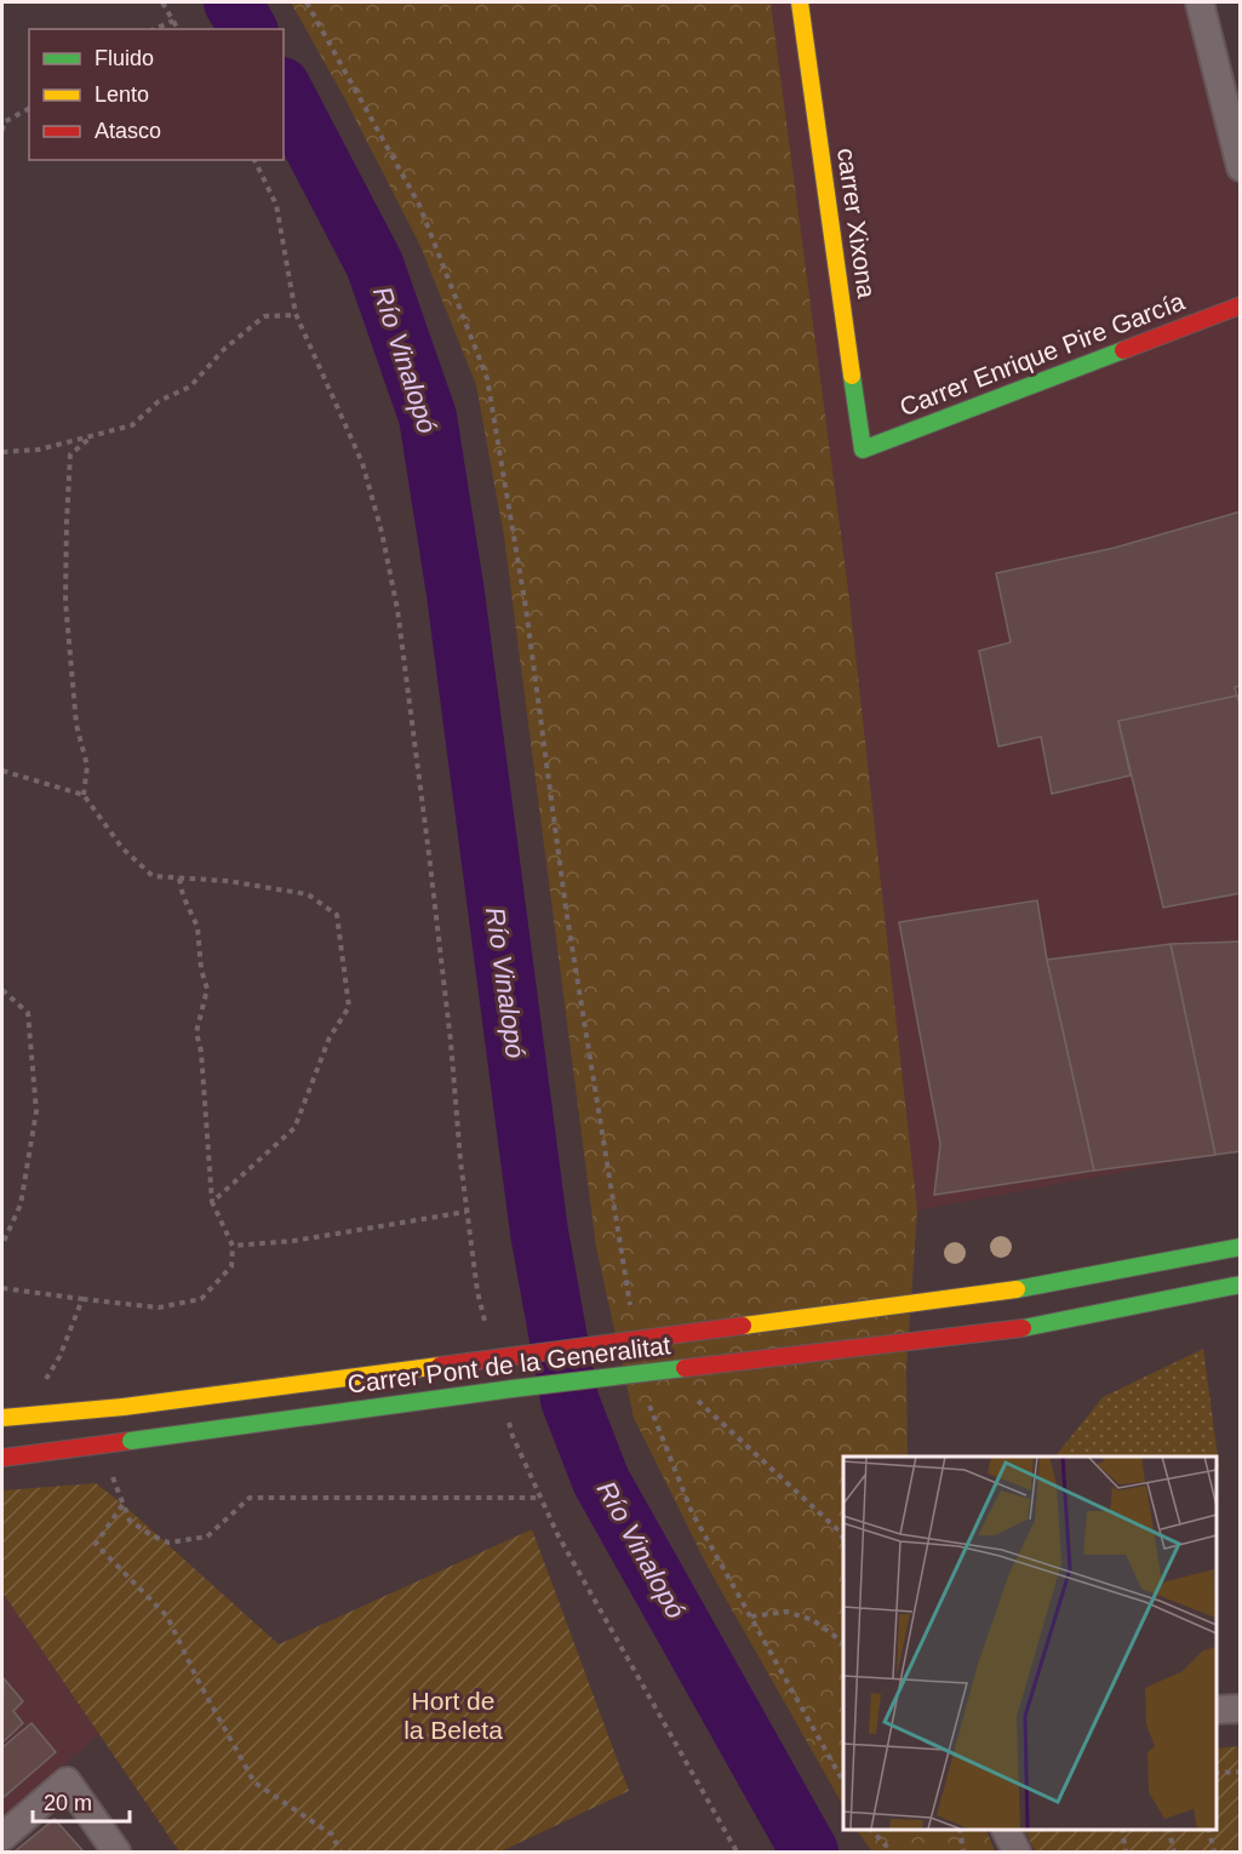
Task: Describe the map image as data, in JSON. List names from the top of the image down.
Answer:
{
  "streets": {
    "main road": ["carrer Xixona", "Carrer Enrique Pire García", "Carrer Pont de la Generalitat"]
  },
  "crossings": [
    ["carrer Xixona", "Carrer Enrique Pire García"]
  ],
  "water": ["Río Vinalopó"],
  "parks": ["Hort de la Beleta"],
  "legend": ["Fluido", "Lento", "Atasco"],
  "scale_bar": "20 m"
}
